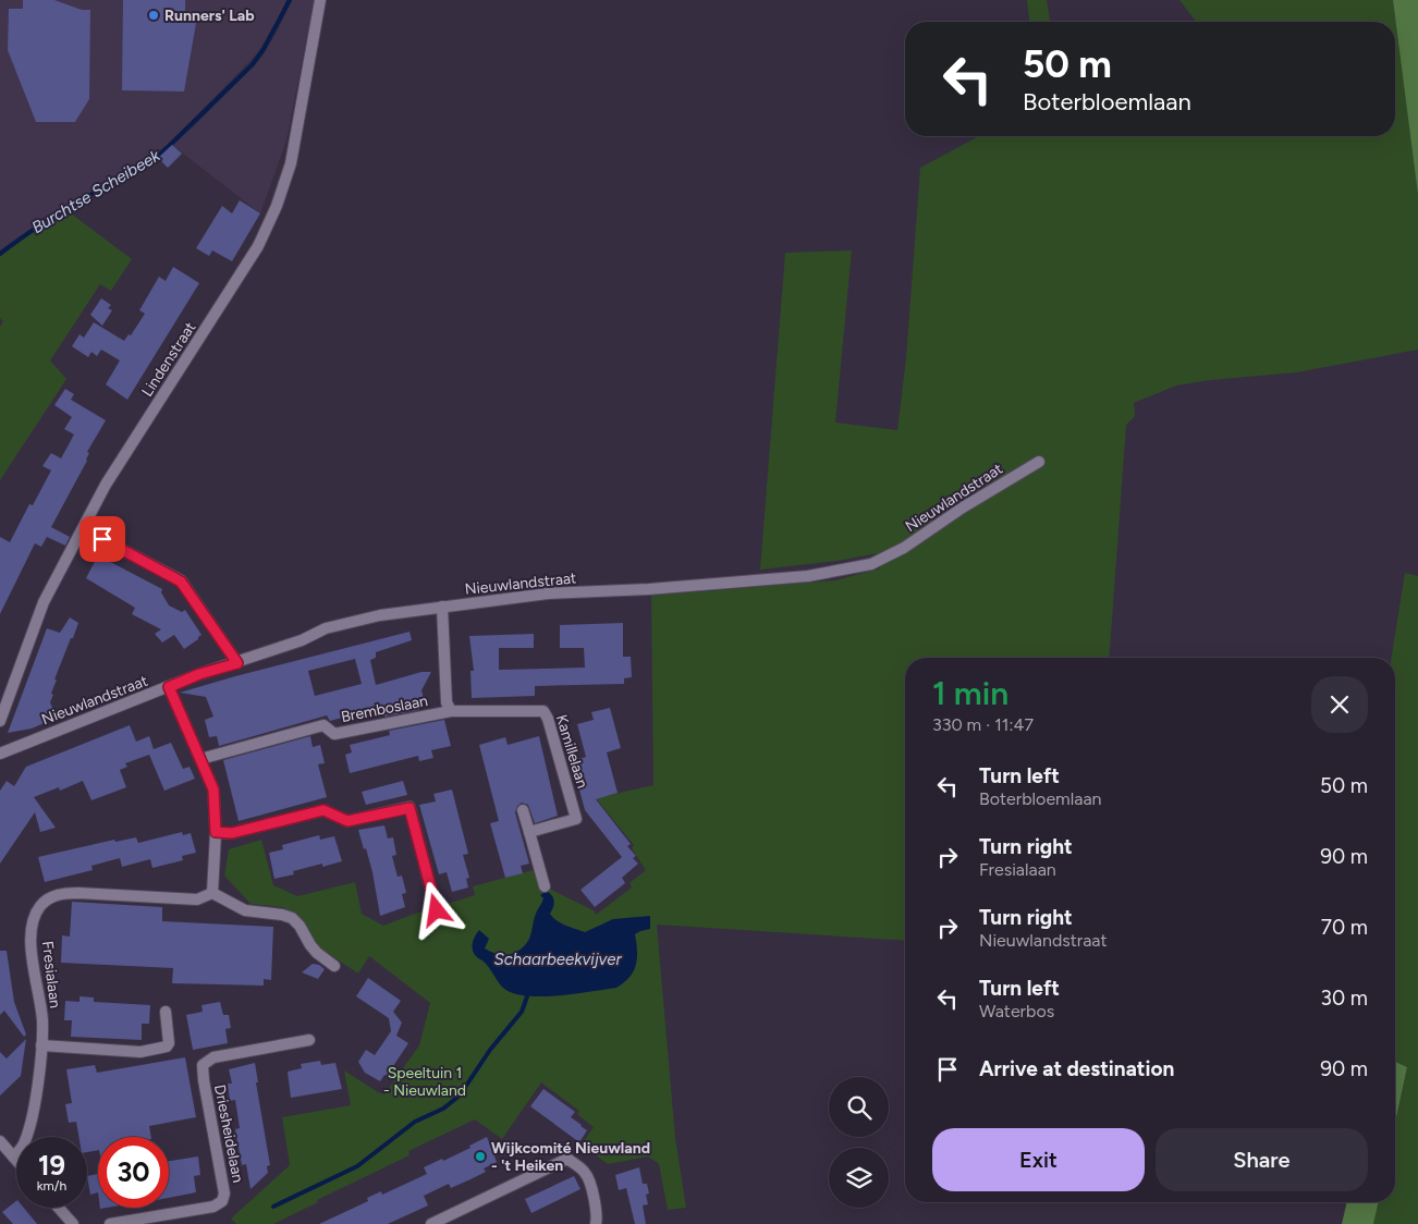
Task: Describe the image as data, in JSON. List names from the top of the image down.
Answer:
{
  "streets": {
    "street": [
      "Lindenstraat",
      "Nieuwlandstraat",
      "Bremboslaan",
      "Kamillelaan",
      "Fresialaan",
      "Driesheidelaan"
    ]
  },
  "crossings": [
    ["Bremboslaan", "Kamillelaan"]
  ],
  "water": ["Burchtse Scheibeek", "Schaarbeekvijver"],
  "parks": ["Speeltuin 1 - Nieuwland"],
  "places": ["Runners' Lab", "Wijkcomité Nieuwland - 't Heiken"],
  "page": {
    "turn": ["50 m", "Boterbloemlaan"],
    "heading": ["1 min", "330 m · 11:47"],
    "list": [
      {
        "name": "Turn left",
        "note": "Boterbloemlaan",
        "value": "50 m"
      },
      {
        "name": "Turn right",
        "note": "Fresialaan",
        "value": "90 m"
      },
      {
        "name": "Turn right",
        "note": "Nieuwlandstraat",
        "value": "70 m"
      },
      {
        "name": "Turn left",
        "note": "Waterbos",
        "value": "30 m"
      },
      {
        "name": "Arrive at destination",
        "value": "90 m"
      }
    ],
    "buttons": ["Exit", "Share"],
    "speed": "19 km/h",
    "limit": "30"
  }
}
